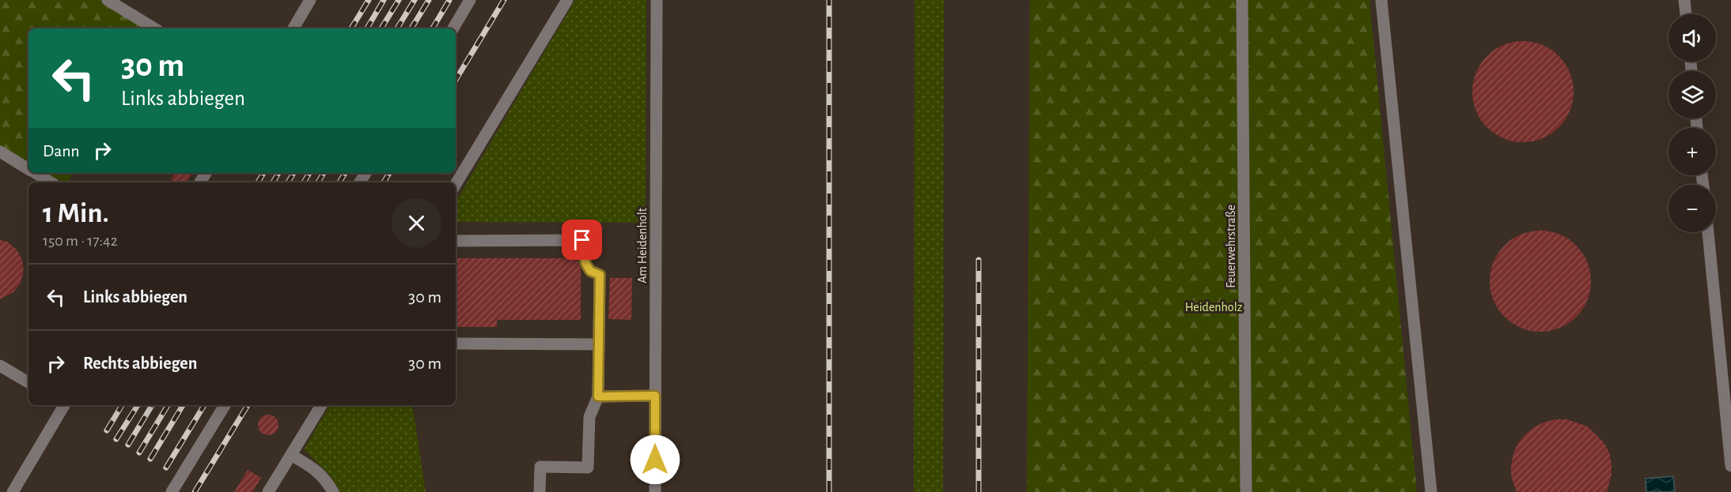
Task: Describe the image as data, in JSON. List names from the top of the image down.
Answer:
{
  "streets": {
    "street": ["Am Heidenholt", "Feuerwehrstraße"]
  },
  "parks": ["Heidenholz"],
  "page": {
    "map_buttons": ["+", "−"],
    "turn": ["30 m", "Links abbiegen"],
    "then": "Dann",
    "heading": ["1 Min.", "150 m · 17:42"],
    "list": [
      {
        "name": "Links abbiegen",
        "value": "30 m"
      },
      {
        "name": "Rechts abbiegen",
        "value": "30 m"
      }
    ]
  }
}
